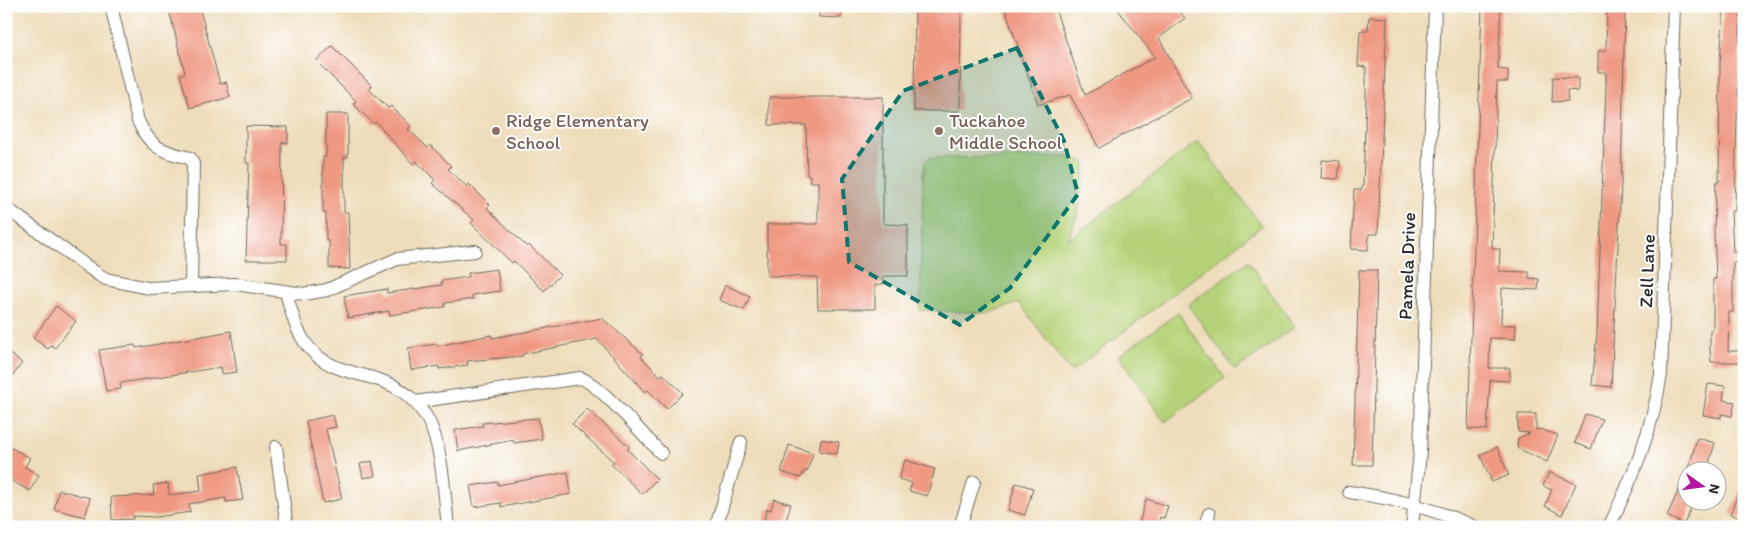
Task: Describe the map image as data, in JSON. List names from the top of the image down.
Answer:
{
  "streets": {
    "street": ["Pamela Drive", "Zell Lane"]
  },
  "places": ["Ridge Elementary School", "Tuckahoe Middle School"],
  "north": "right"
}
